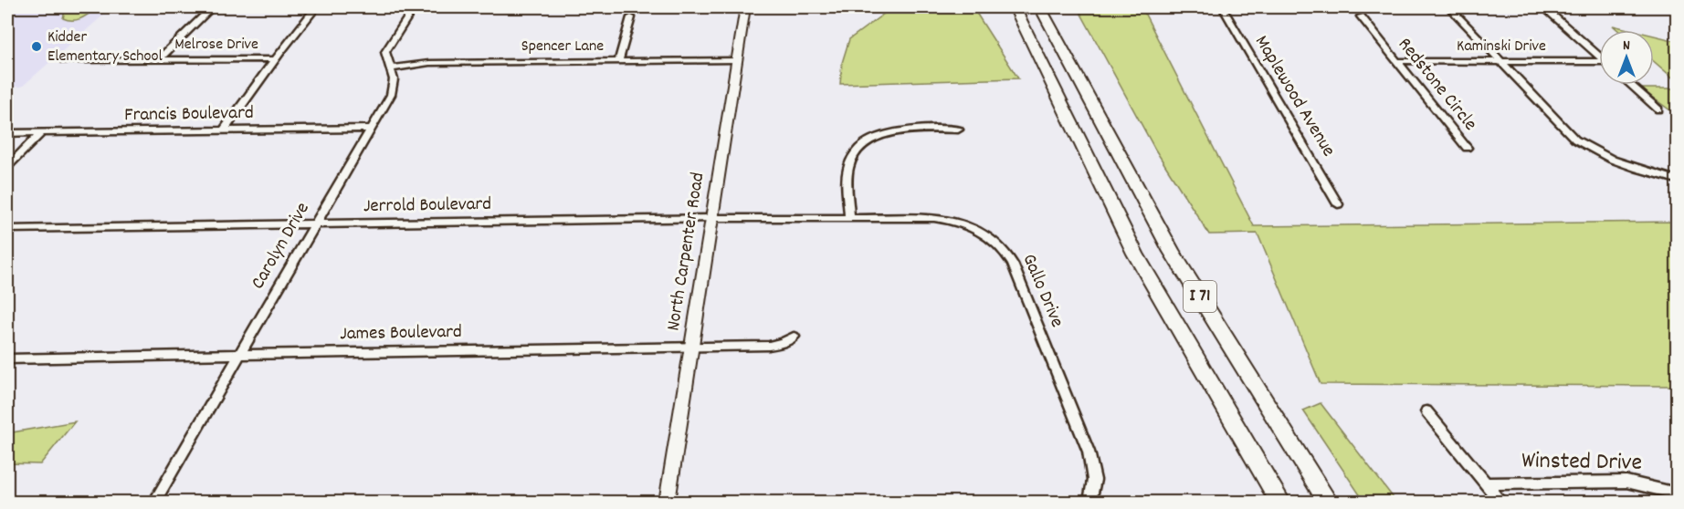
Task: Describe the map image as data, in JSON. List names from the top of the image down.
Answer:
{
  "streets": {
    "highway": ["I 71"],
    "street": [
      "Melrose Drive",
      "Spencer Lane",
      "Kaminski Drive",
      "Redstone Circle",
      "Maplewood Avenue",
      "Francis Boulevard",
      "Jerrold Boulevard",
      "Carolyn Drive",
      "North Carpenter Road",
      "Gallo Drive",
      "James Boulevard",
      "Winsted Drive"
    ]
  },
  "crossings": [
    ["Spencer Lane", "Carolyn Drive"],
    ["Spencer Lane", "North Carpenter Road"],
    ["Kaminski Drive", "Redstone Circle"],
    ["Francis Boulevard", "Carolyn Drive"],
    ["Jerrold Boulevard", "Carolyn Drive"],
    ["Jerrold Boulevard", "North Carpenter Road"],
    ["Jerrold Boulevard", "Gallo Drive"],
    ["Carolyn Drive", "James Boulevard"],
    ["North Carpenter Road", "James Boulevard"]
  ],
  "places": ["Kidder Elementary School"],
  "north": "top"
}
